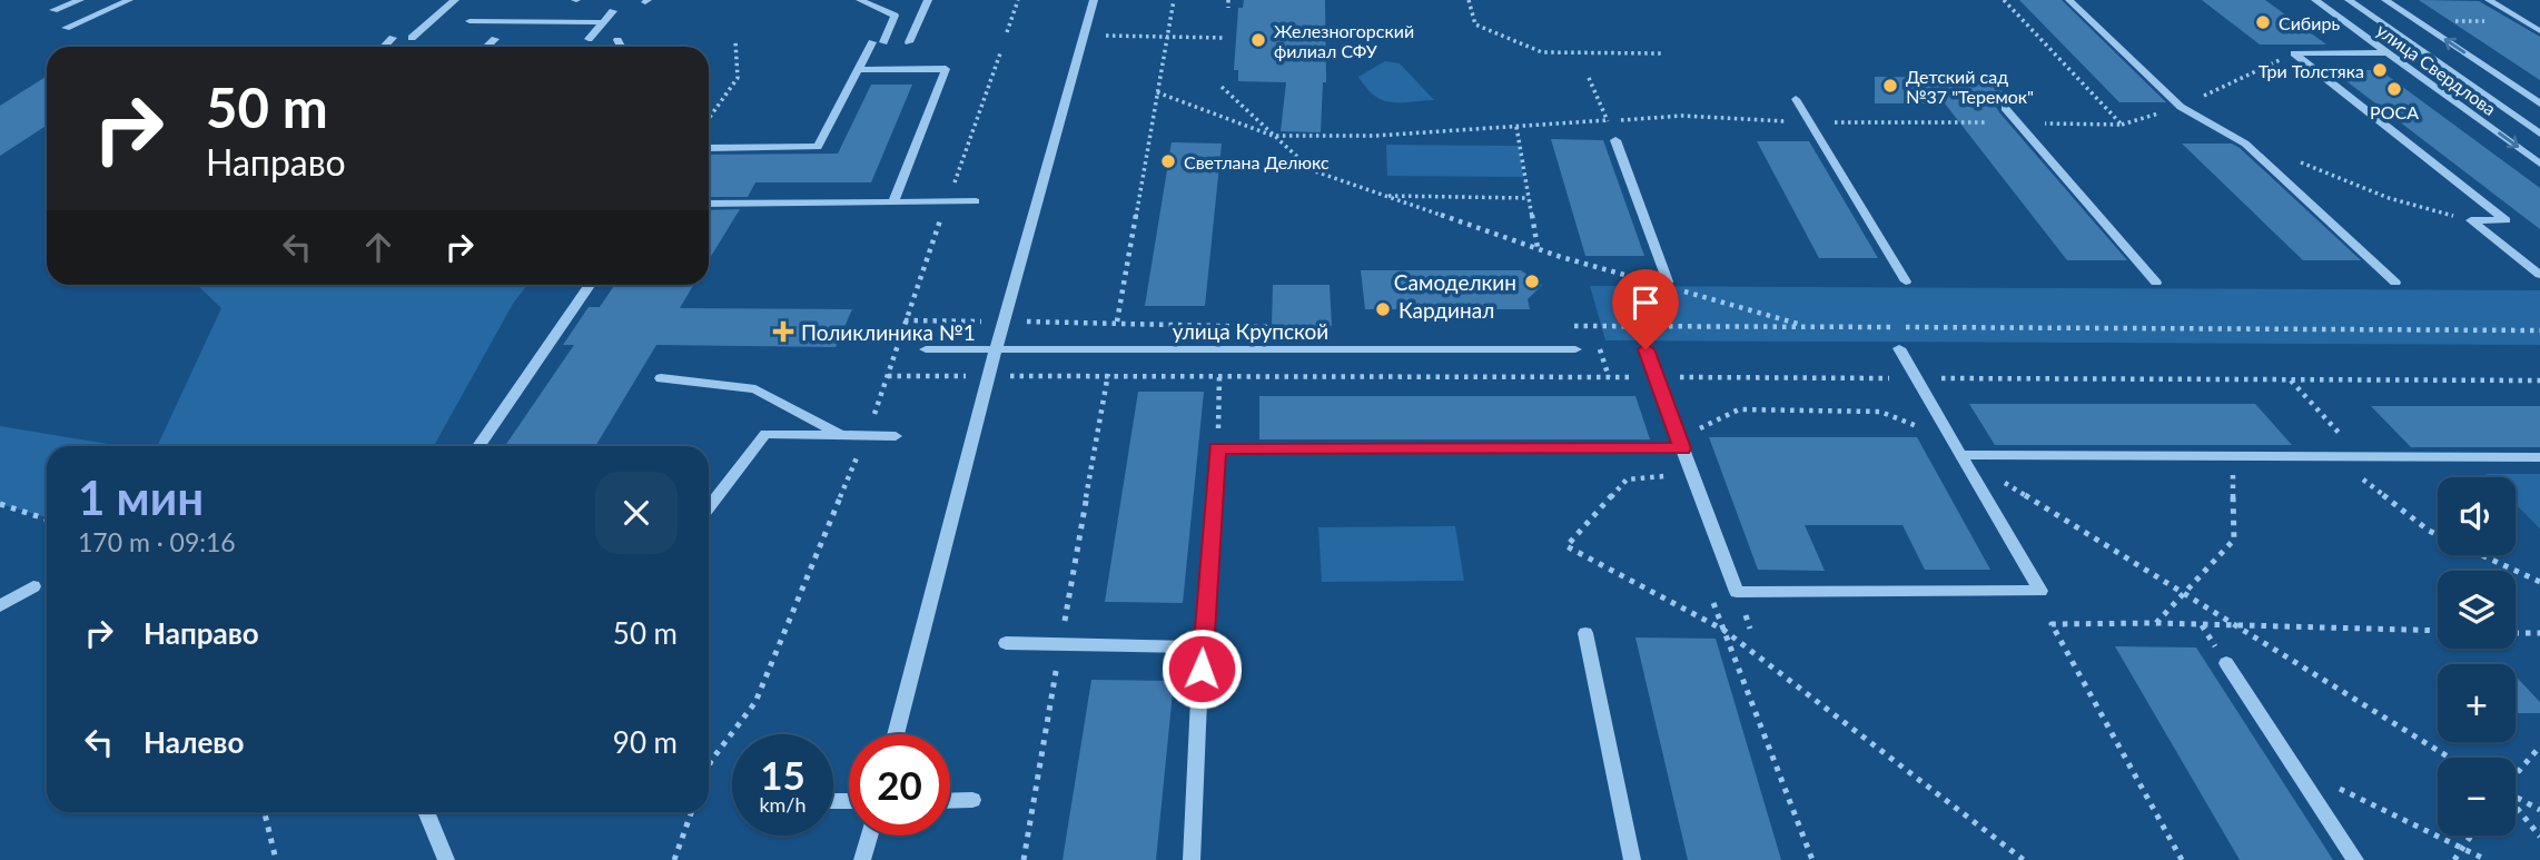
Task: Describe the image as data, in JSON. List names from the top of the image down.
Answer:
{
  "streets": {
    "street": ["улица Свердлова", "улица Крупской"]
  },
  "places": {
    "other": [
      "Сибирь",
      "Железногорский филиал СФУ",
      "Три Толстяка",
      "Детский сад №37 \"Теремок\"",
      "РОСА",
      "Светлана Делюкс",
      "Самоделкин",
      "Кардинал"
    ],
    "health": ["Поликлиника №1"]
  },
  "page": {
    "turn": ["50 m", "Направо"],
    "heading": ["1 мин", "170 m · 09:16"],
    "map_buttons": ["+", "−"],
    "list": [
      {
        "name": "Направо",
        "value": "50 m"
      },
      {
        "name": "Налево",
        "value": "90 m"
      }
    ],
    "speed": "15 km/h",
    "limit": "20"
  }
}
